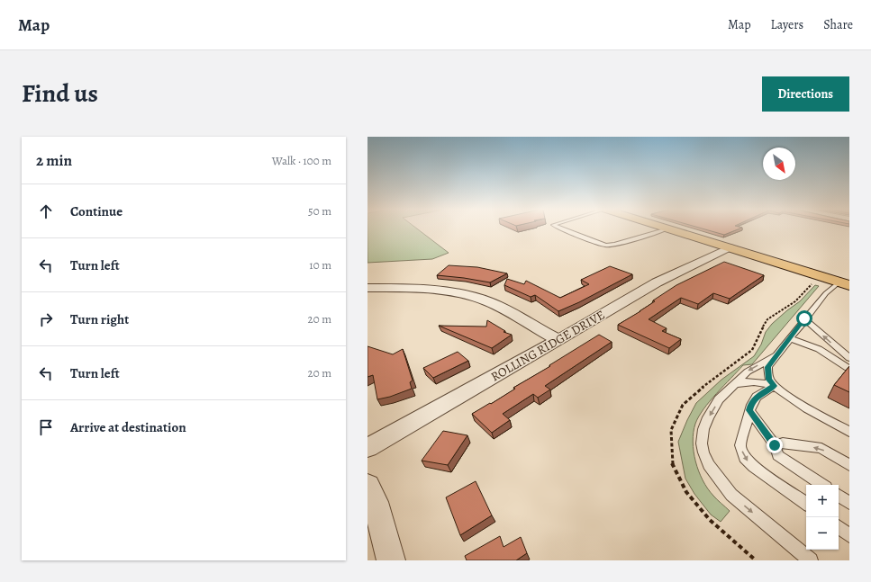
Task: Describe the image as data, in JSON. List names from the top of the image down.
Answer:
{
  "streets": {
    "street": ["ROLLING RIDGE DRIVE"]
  },
  "north": "bottom right",
  "page": {
    "header": "Map",
    "nav": ["Map", "Layers", "Share"],
    "title": "Find us",
    "buttons": "Directions",
    "heading": ["2 min", "Walk · 100 m"],
    "list": [
      ["Continue", "50 m"],
      ["Turn left", "10 m"],
      ["Turn right", "20 m"],
      ["Turn left", "20 m"],
      "Arrive at destination"
    ],
    "map_buttons": ["+", "−"]
  }
}
